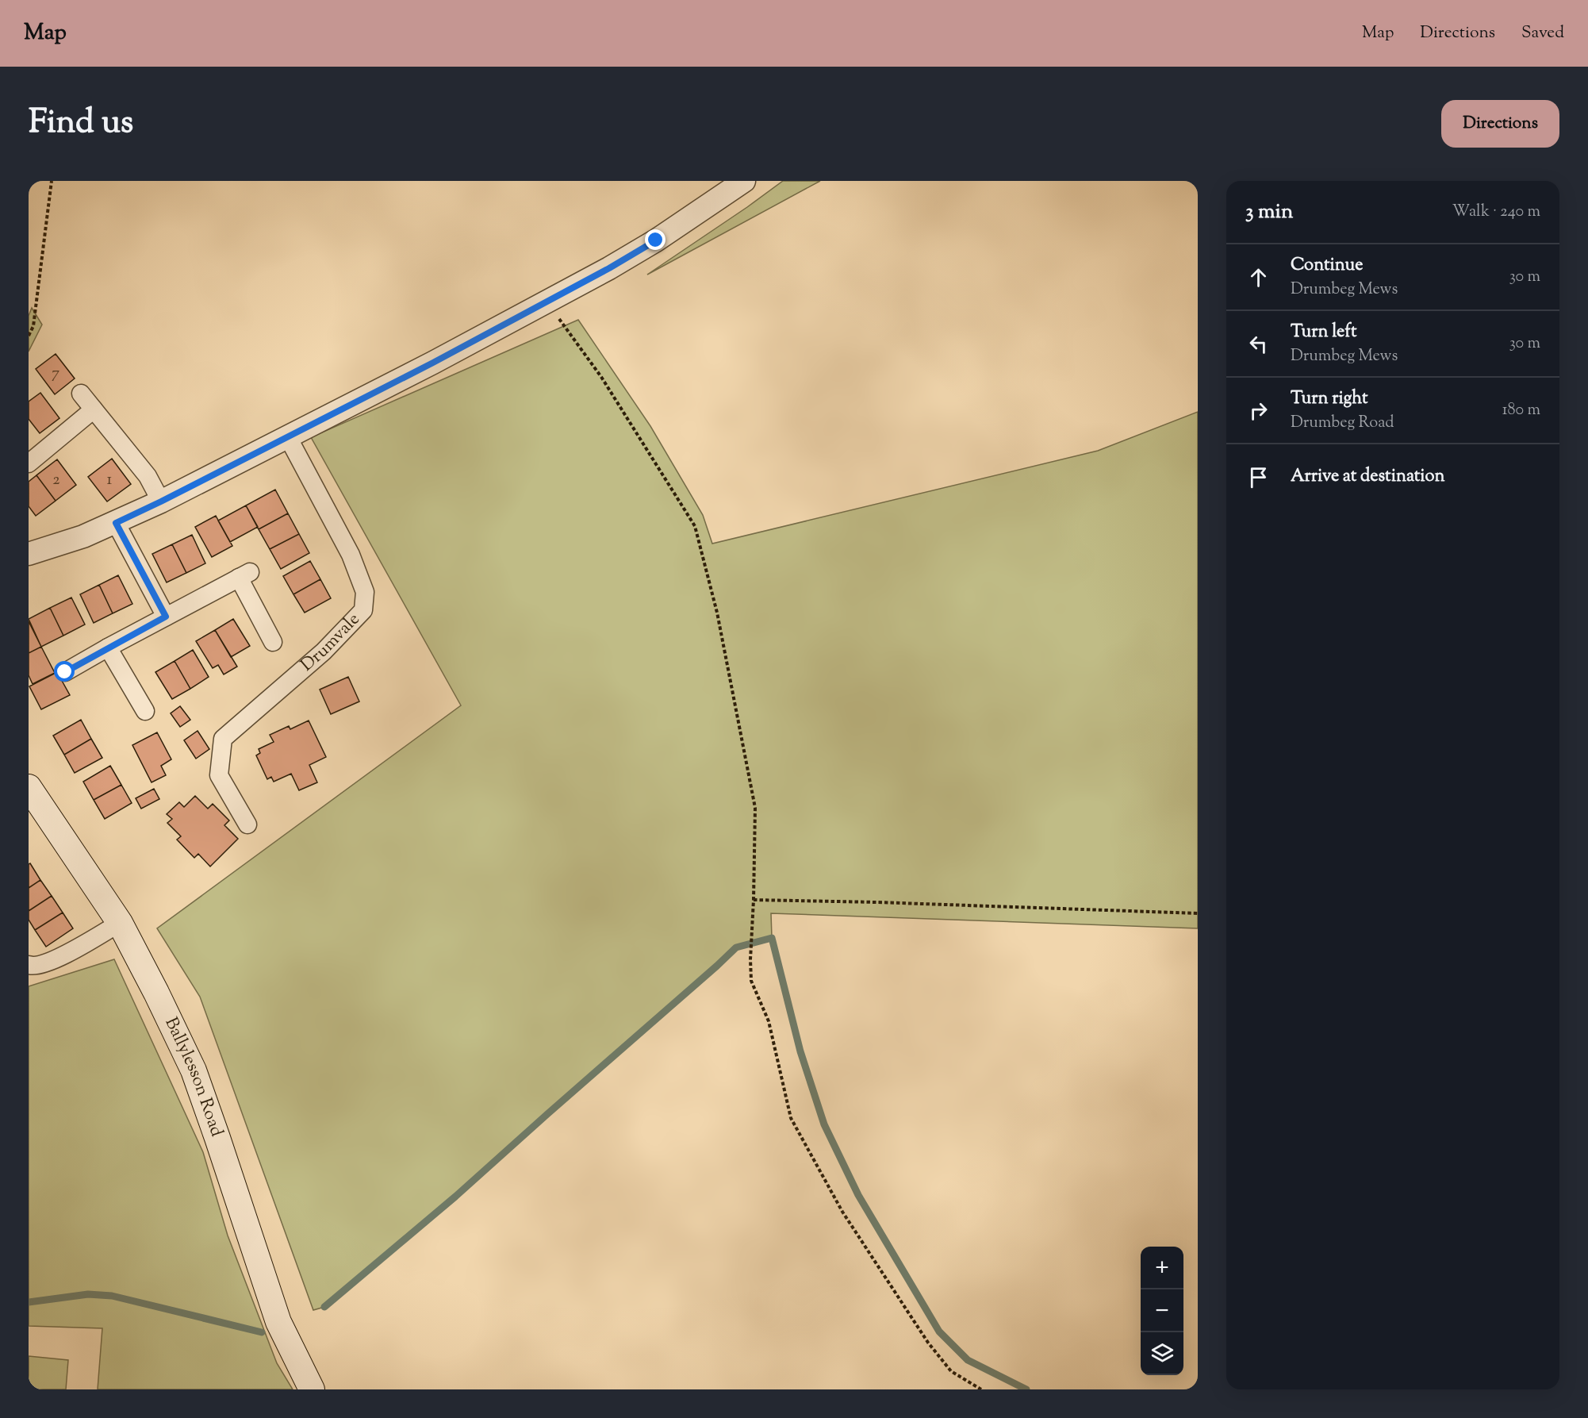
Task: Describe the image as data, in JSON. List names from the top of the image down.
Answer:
{
  "streets": {
    "main road": ["Ballylesson Road"],
    "street": ["Drumvale"]
  },
  "house_numbers": ["7", "2", "1"],
  "page": {
    "header": "Map",
    "nav": ["Map", "Directions", "Saved"],
    "title": "Find us",
    "buttons": "Directions",
    "heading": ["3 min", "Walk · 240 m"],
    "list": [
      ["Continue", "Drumbeg Mews", "30 m"],
      ["Turn left", "Drumbeg Mews", "30 m"],
      ["Turn right", "Drumbeg Road", "180 m"],
      "Arrive at destination"
    ],
    "map_buttons": ["+", "−"]
  }
}
